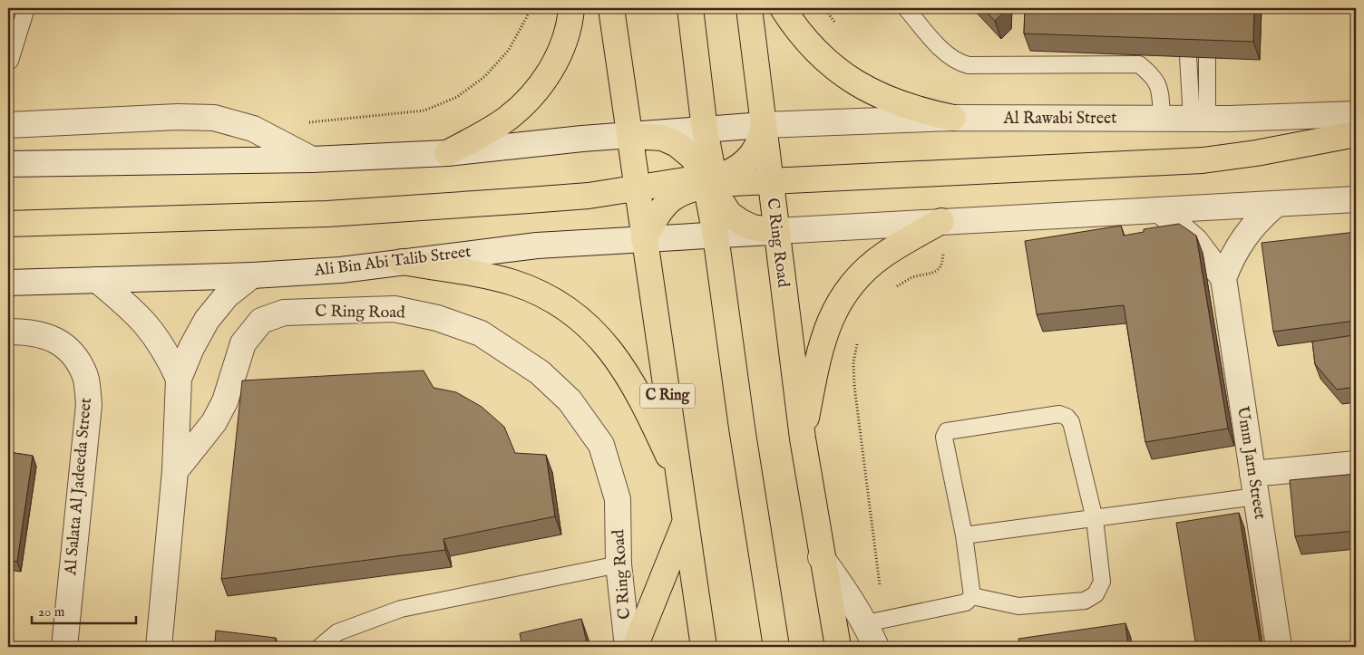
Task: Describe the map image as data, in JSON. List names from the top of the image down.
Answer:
{
  "streets": {
    "highway": ["C Ring Road", "C Ring"],
    "street": [
      "Al Rawabi Street",
      "Ali Bin Abi Talib Street",
      "Umm Jarn Street",
      "Al Salata Al Jadeeda Street"
    ]
  },
  "crossings": [
    ["Al Rawabi Street", "C Ring Road"],
    ["C Ring Road", "Ali Bin Abi Talib Street"],
    ["Ali Bin Abi Talib Street", "C Ring"]
  ],
  "scale_bar": "20 m"
}
